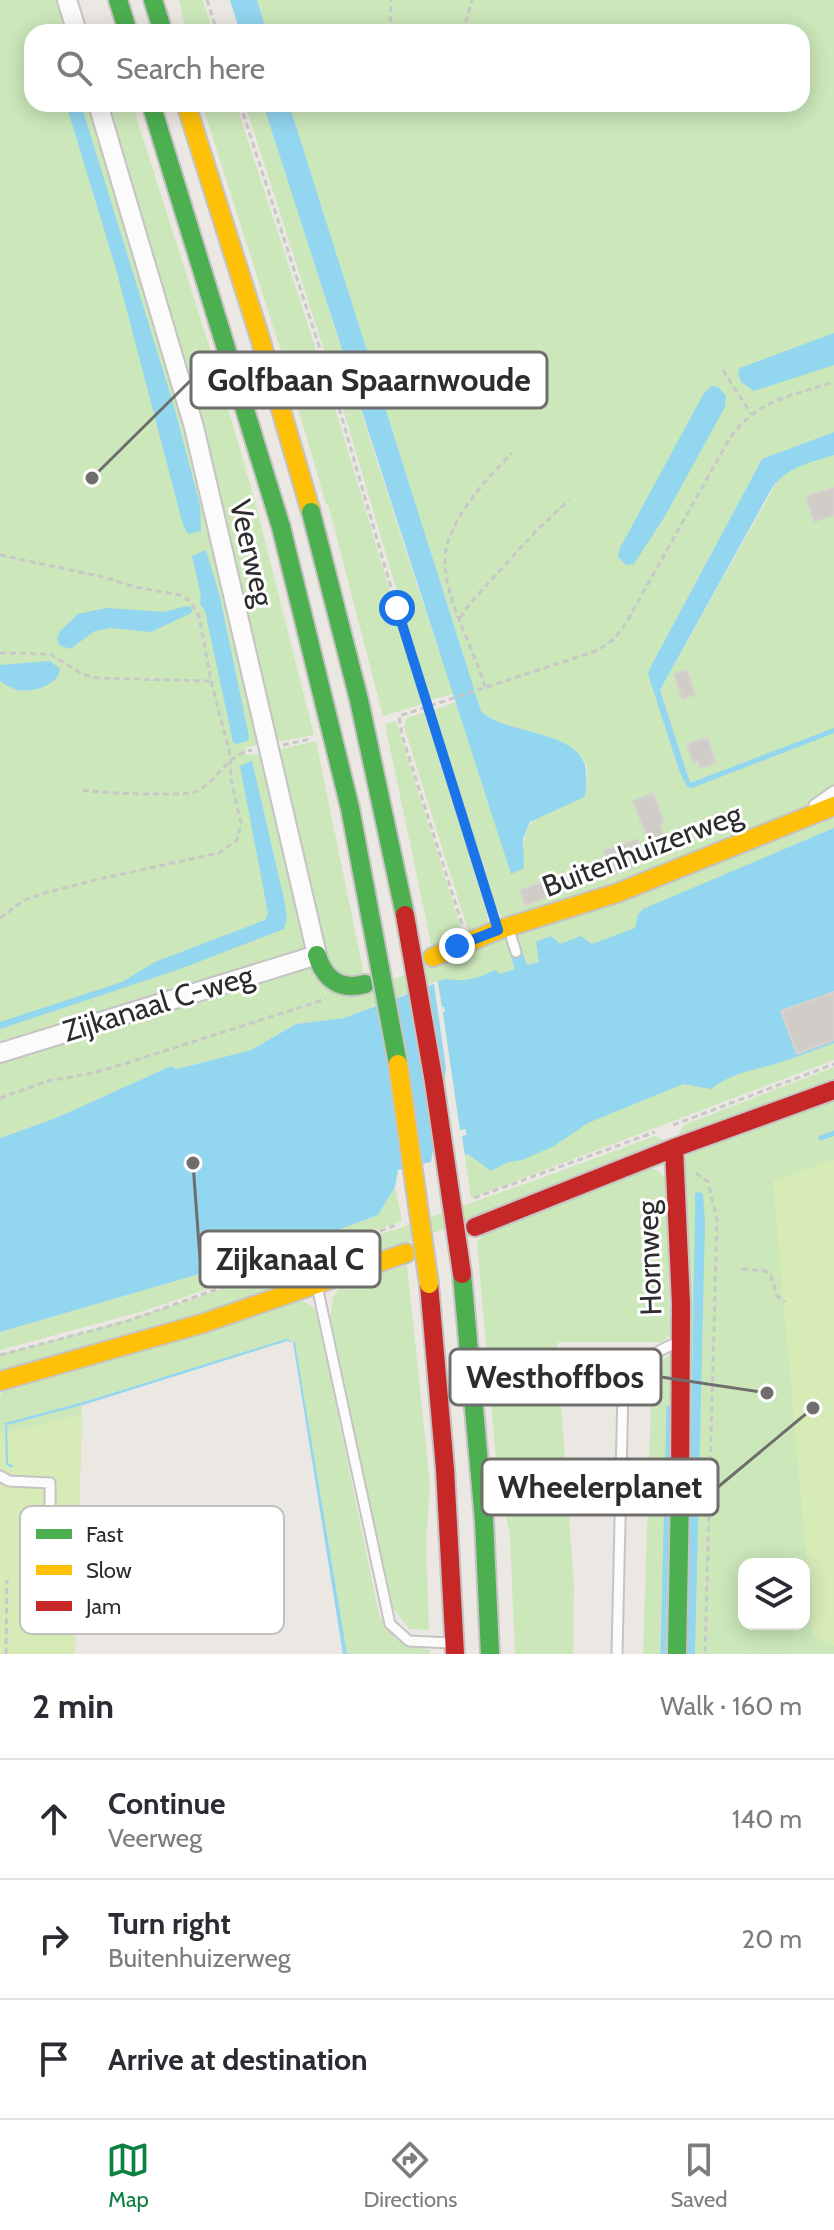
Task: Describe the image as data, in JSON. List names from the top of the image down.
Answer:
{
  "streets": {
    "main road": ["Veerweg", "Buitenhuizerweg", "Hornweg"],
    "street": ["Zijkanaal C-weg"]
  },
  "crossings": [
    ["Veerweg", "Zijkanaal C-weg"]
  ],
  "places": [
    "Golfbaan Spaarnwoude",
    "Zijkanaal C",
    "Westhoffbos",
    "Wheelerplanet"
  ],
  "legend": ["Fast", "Slow", "Jam"],
  "page": {
    "search": "Search here",
    "heading": ["2 min", "Walk · 160 m"],
    "list": [
      ["Continue", "Veerweg", "140 m"],
      ["Turn right", "Buitenhuizerweg", "20 m"],
      "Arrive at destination"
    ],
    "nav": ["Map", "Directions", "Saved"]
  }
}
